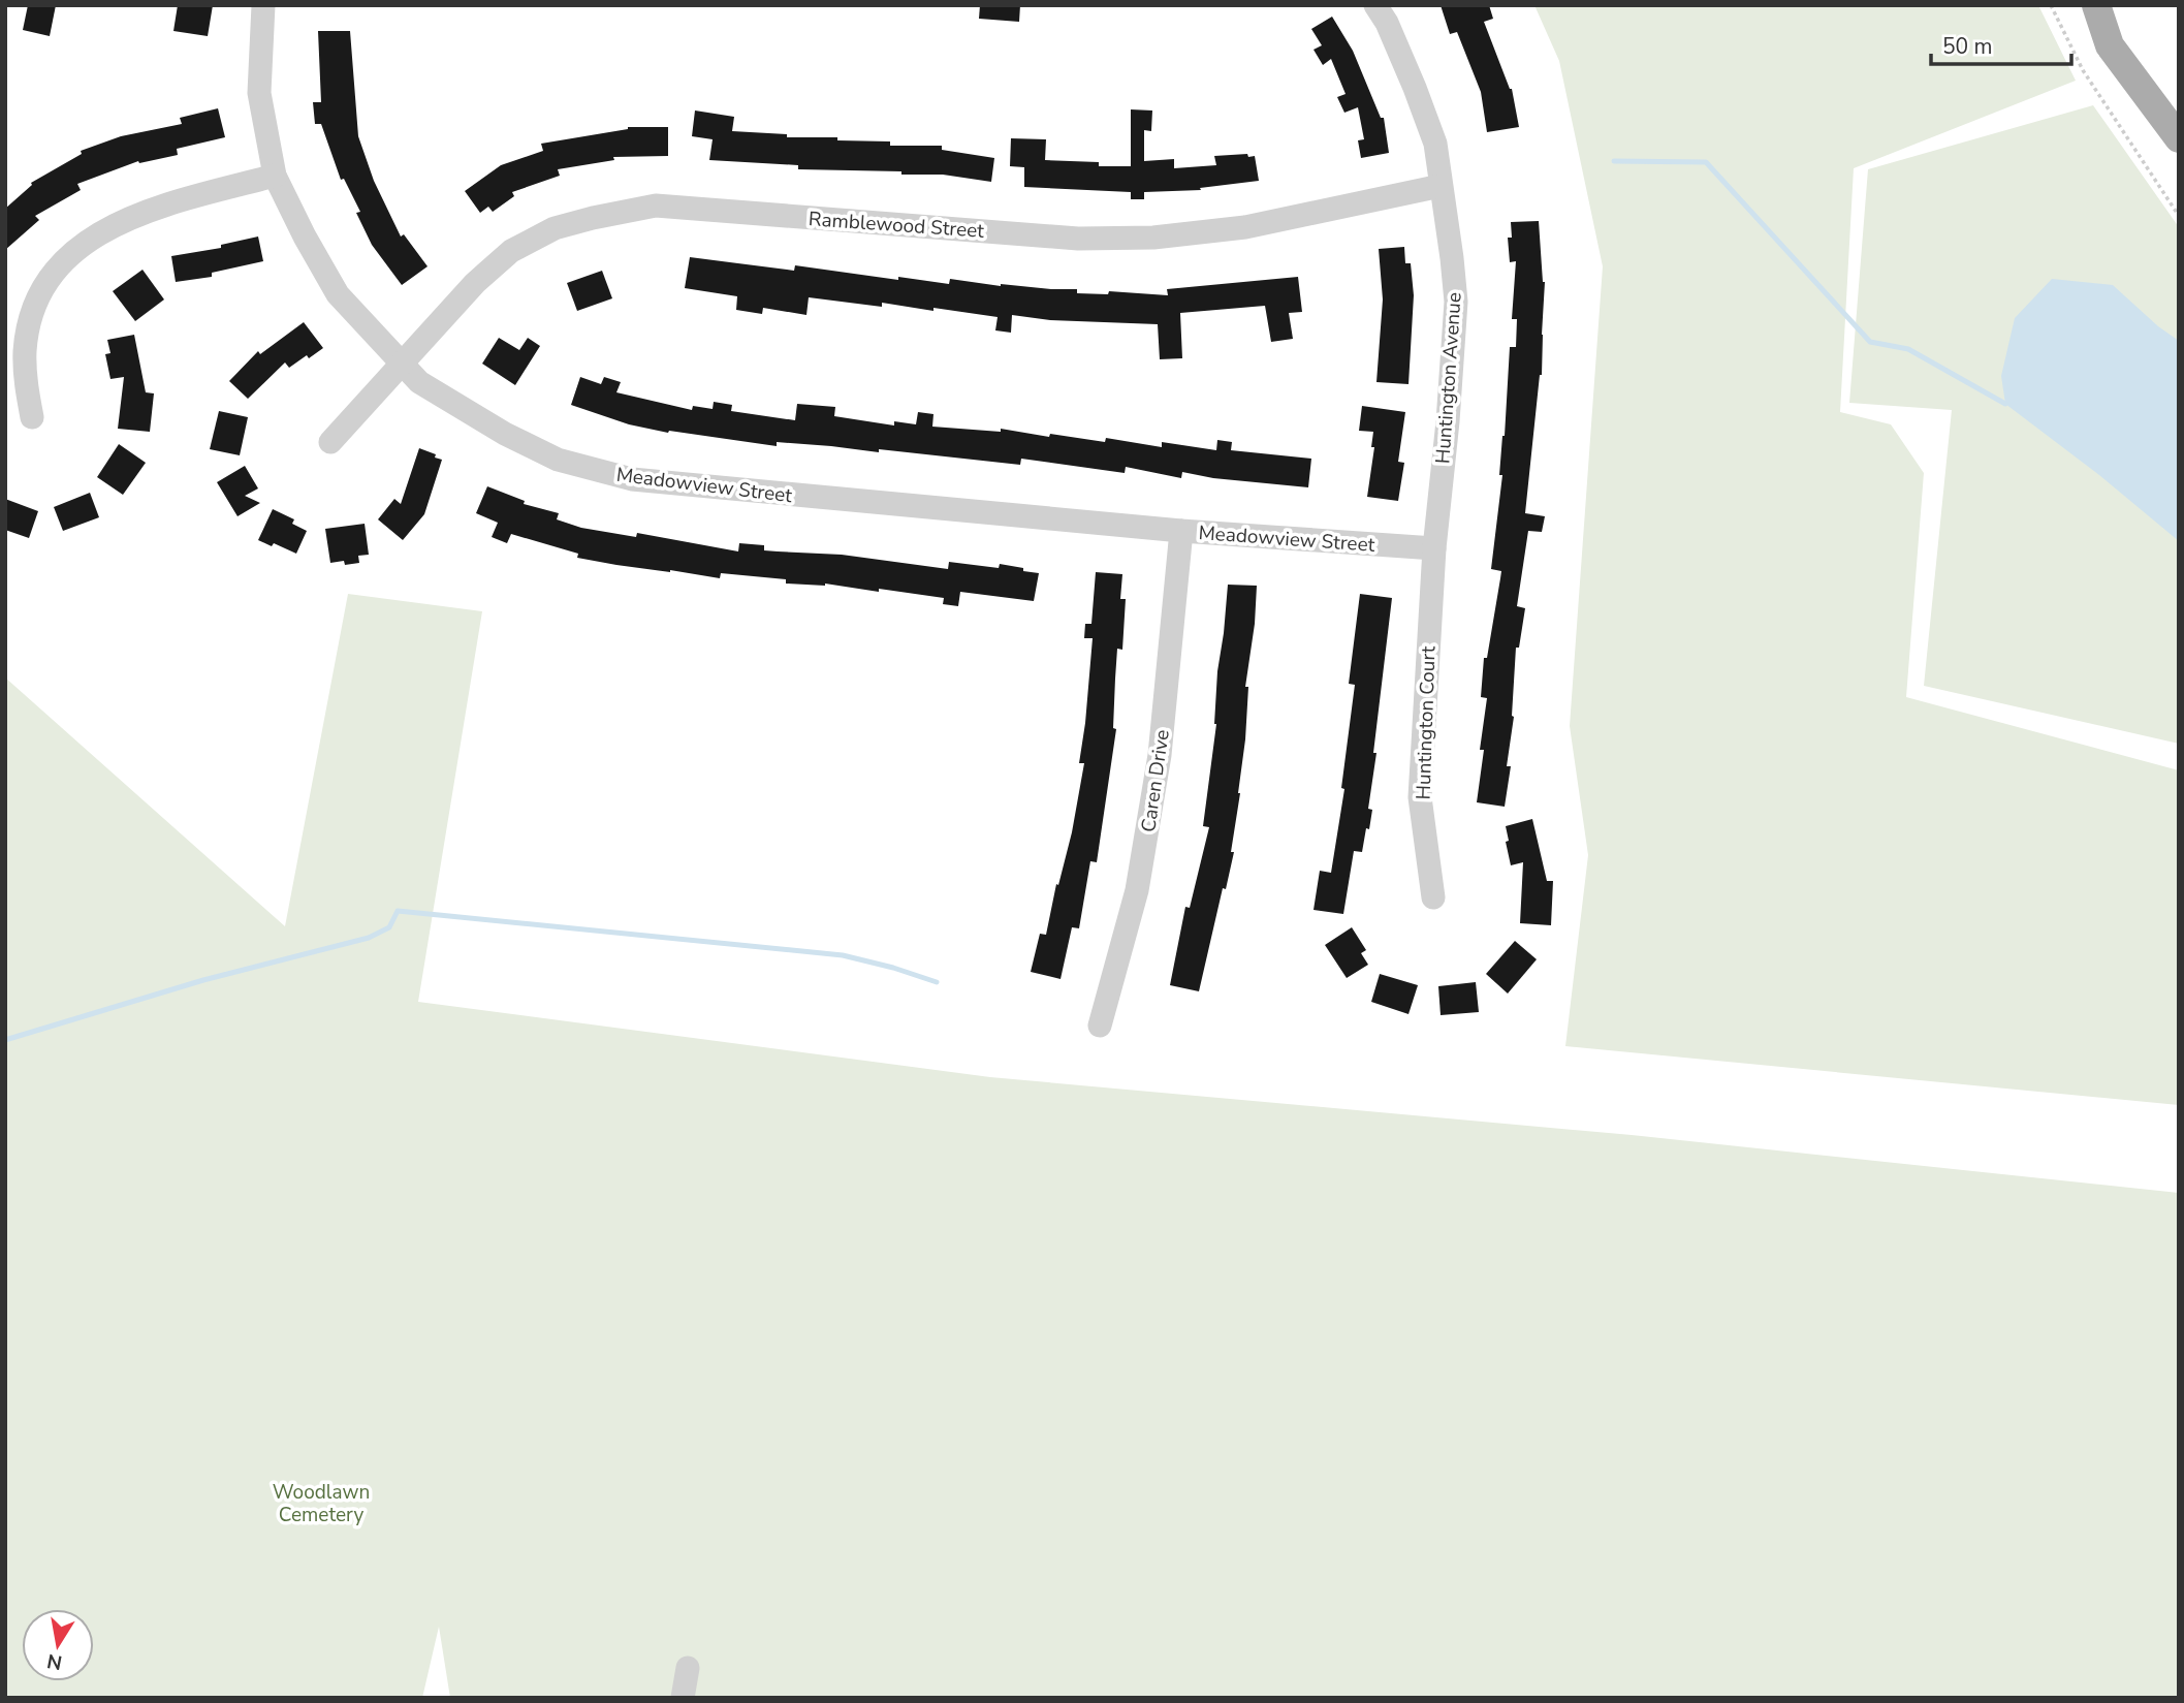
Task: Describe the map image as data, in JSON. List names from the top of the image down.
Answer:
{
  "streets": {
    "street": [
      "Ramblewood Street",
      "Huntington Avenue",
      "Meadowview Street",
      "Huntington Court",
      "Caren Drive"
    ]
  },
  "crossings": [
    ["Ramblewood Street", "Huntington Avenue"],
    ["Ramblewood Street", "Meadowview Street"],
    ["Huntington Avenue", "Meadowview Street"],
    ["Huntington Avenue", "Huntington Court"],
    ["Meadowview Street", "Huntington Court"],
    ["Meadowview Street", "Caren Drive"]
  ],
  "parks": ["Woodlawn Cemetery"],
  "scale_bar": "50 m",
  "north": "bottom"
}
